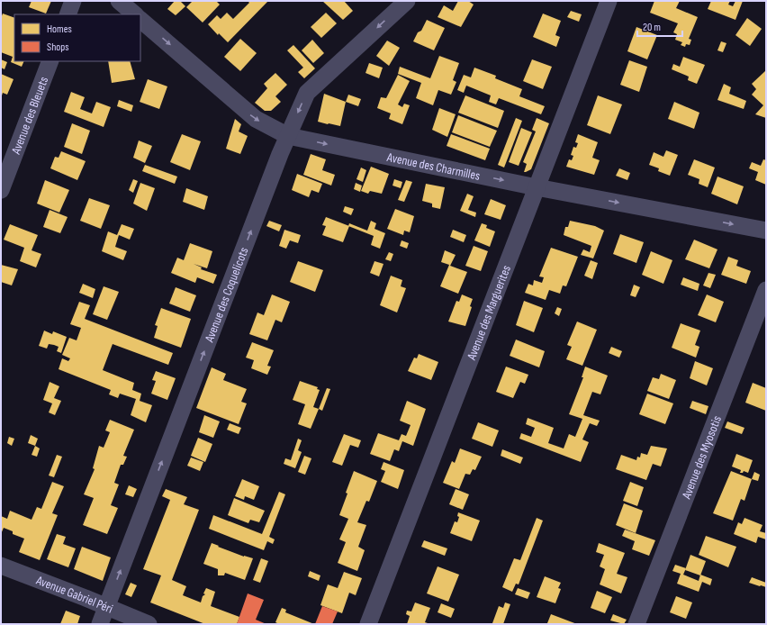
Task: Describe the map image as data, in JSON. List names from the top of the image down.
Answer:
{
  "streets": {
    "street": [
      "Avenue des Bleuets",
      "Avenue des Charmilles",
      "Avenue des Coquelicots",
      "Avenue des Marguerites",
      "Avenue des Myosotis",
      "Avenue Gabriel Péri"
    ]
  },
  "crossings": [
    ["Avenue des Charmilles", "Avenue des Coquelicots"],
    ["Avenue des Charmilles", "Avenue des Marguerites"],
    ["Avenue des Coquelicots", "Avenue Gabriel Péri"]
  ],
  "one_way": ["Avenue des Charmilles"],
  "legend": ["Homes", "Shops"],
  "scale_bar": "20 m"
}
